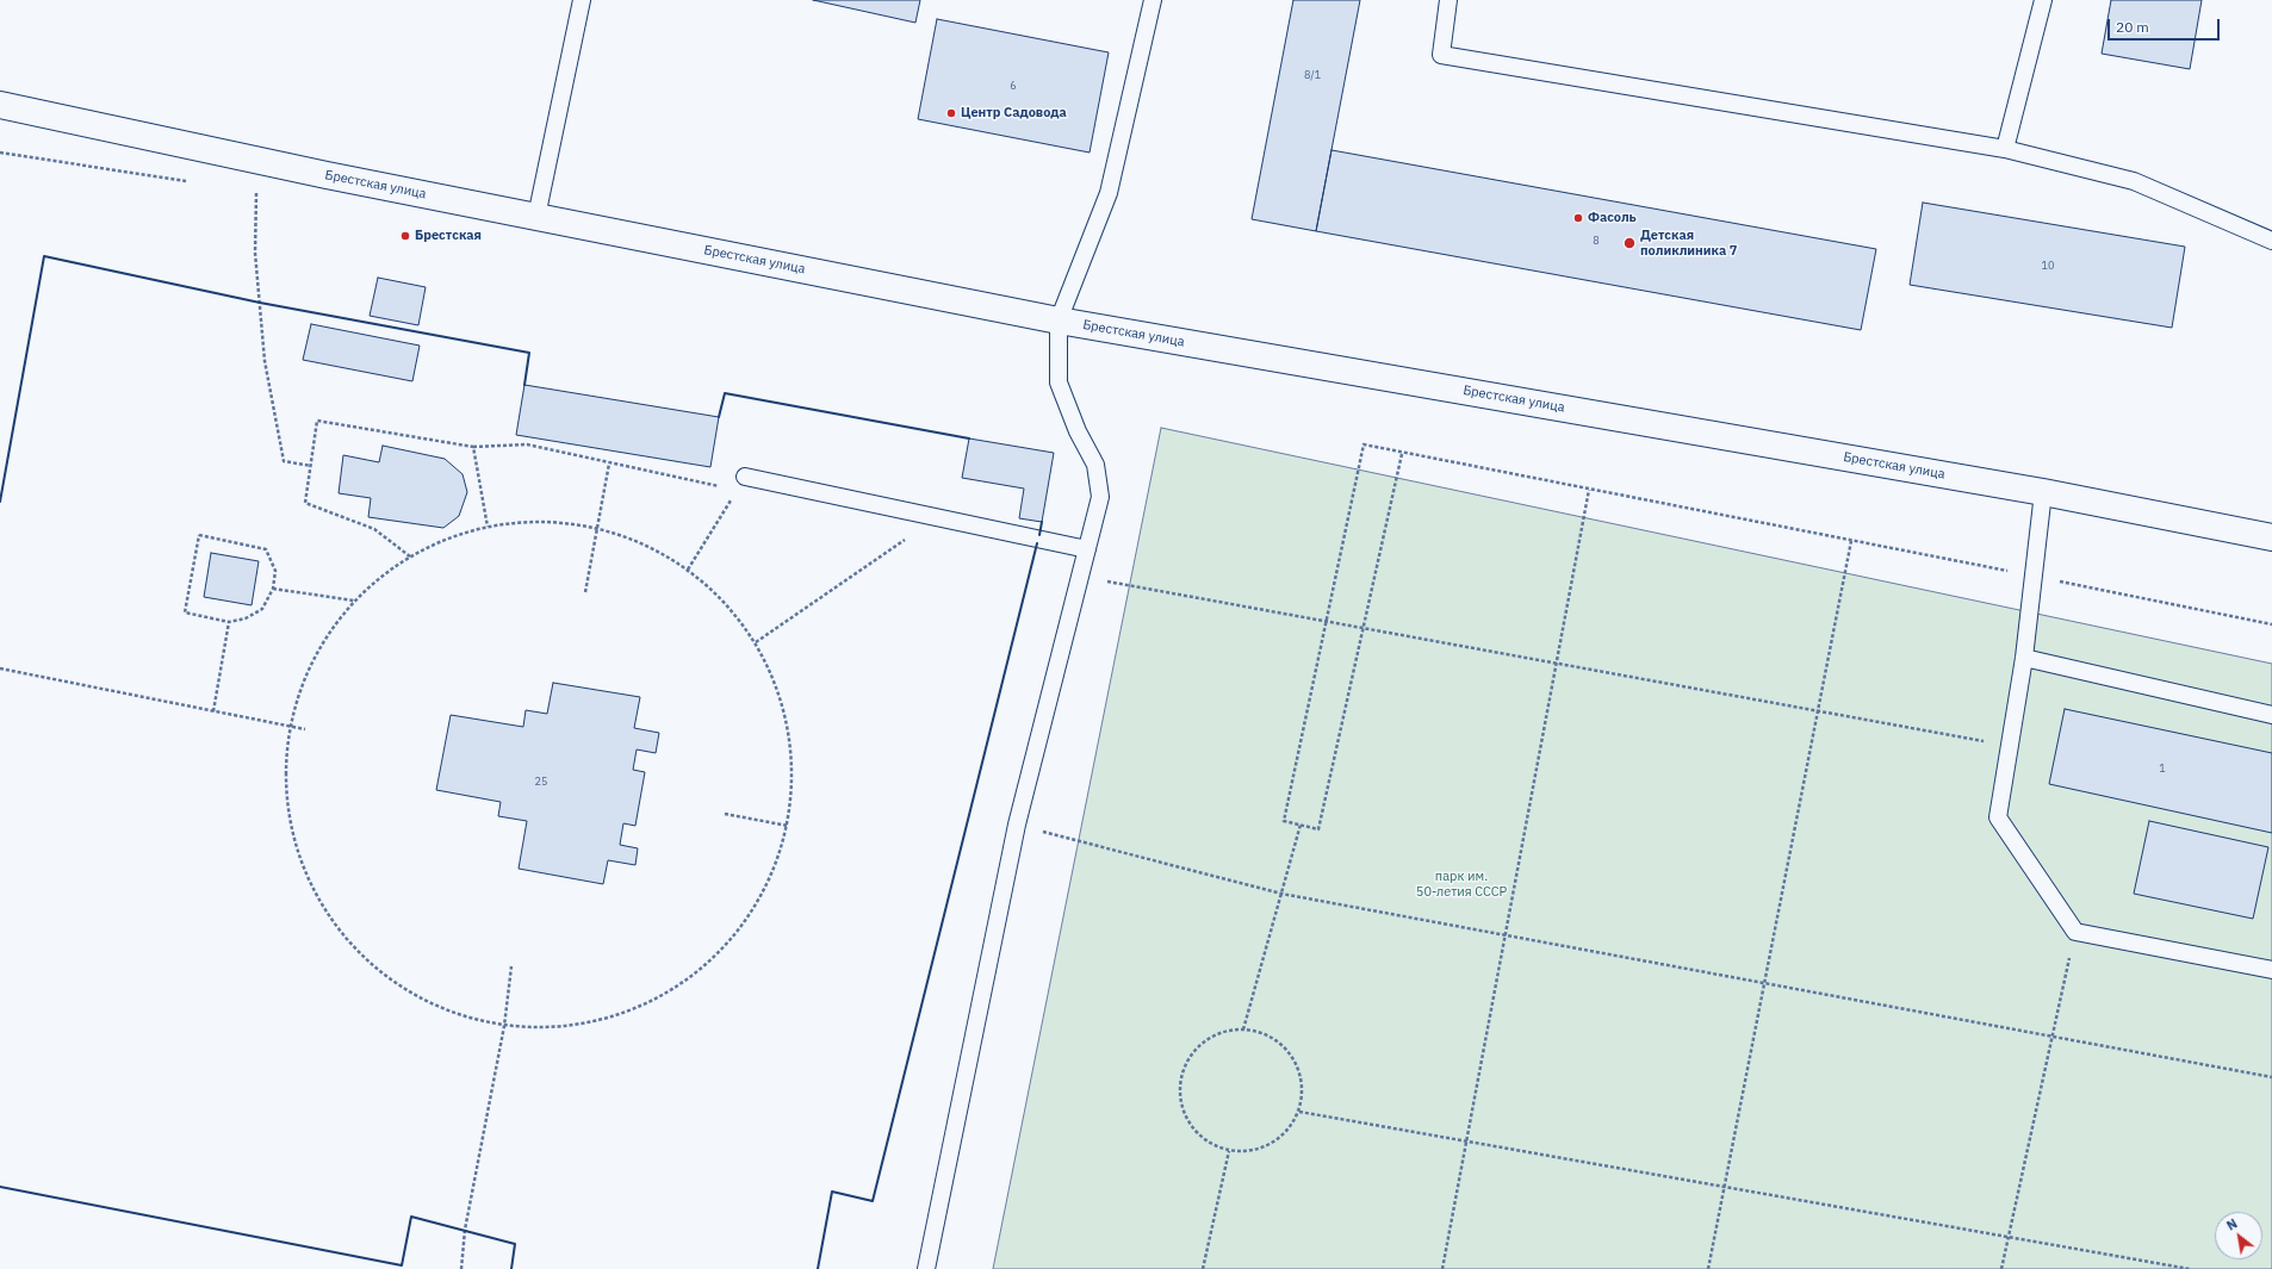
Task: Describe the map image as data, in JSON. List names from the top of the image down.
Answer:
{
  "streets": {
    "street": ["Брестская улица"]
  },
  "parks": ["парк им. 50-летия СССР"],
  "places": [
    "Центр Садовода",
    "Фасоль",
    "Брестская",
    "Детская поликлиника 7"
  ],
  "house_numbers": [
    "8/1",
    "6",
    "8",
    "10",
    "1",
    "25"
  ],
  "scale_bar": "20 m",
  "north": "top left"
}
